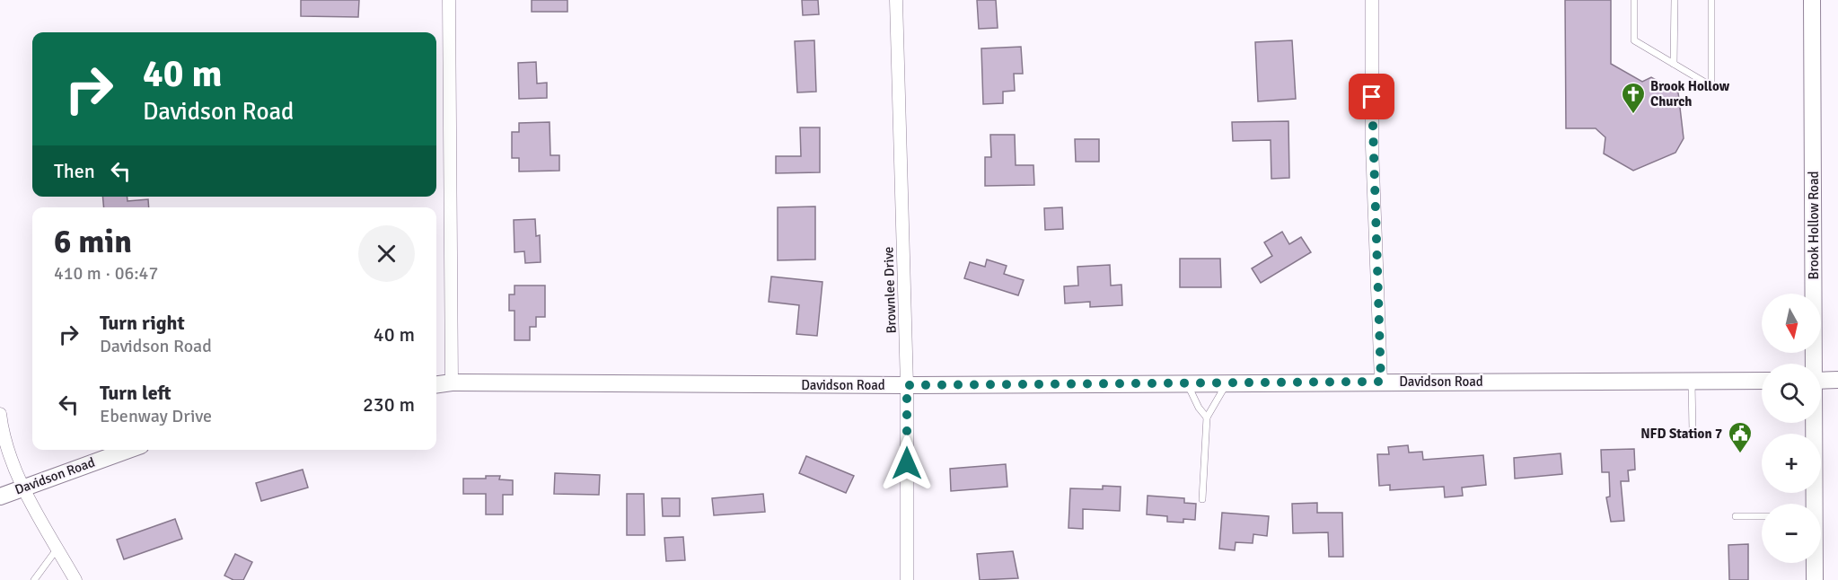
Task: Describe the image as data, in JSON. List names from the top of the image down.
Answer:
{
  "streets": {
    "street": ["Brook Hollow Road", "Brownlee Drive", "Davidson Road"]
  },
  "crossings": [
    ["Brownlee Drive", "Davidson Road"]
  ],
  "places": {
    "church": ["Brook Hollow Church"],
    "public building": ["NFD Station 7"]
  },
  "north": "bottom",
  "page": {
    "turn": ["40 m", "Davidson Road"],
    "then": "Then",
    "heading": ["6 min", "410 m · 06:47"],
    "map_buttons": ["+", "−"],
    "list": [
      {
        "name": "Turn right",
        "note": "Davidson Road",
        "value": "40 m"
      },
      {
        "name": "Turn left",
        "note": "Ebenway Drive",
        "value": "230 m"
      }
    ]
  }
}
